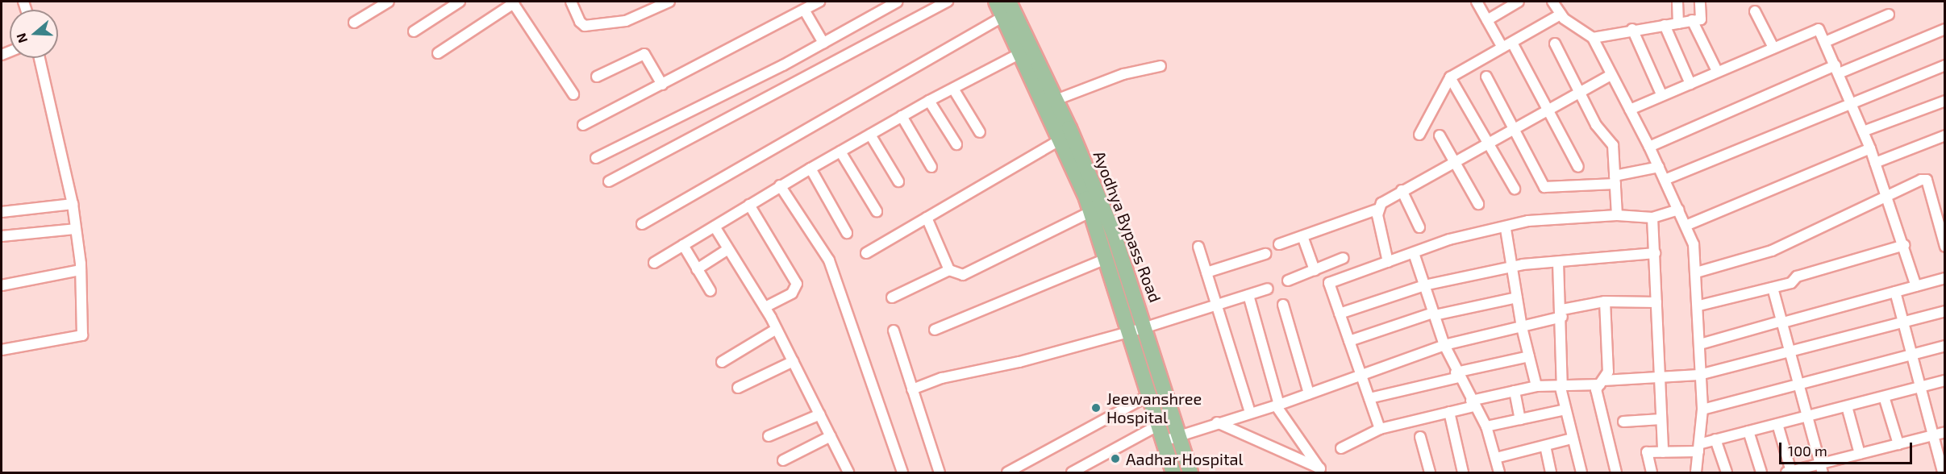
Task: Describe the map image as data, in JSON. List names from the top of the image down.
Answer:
{
  "streets": {
    "main road": ["Ayodhya Bypass Road"]
  },
  "places": ["Jeewanshree Hospital", "Aadhar Hospital"],
  "scale_bar": "100 m",
  "north": "left"
}
